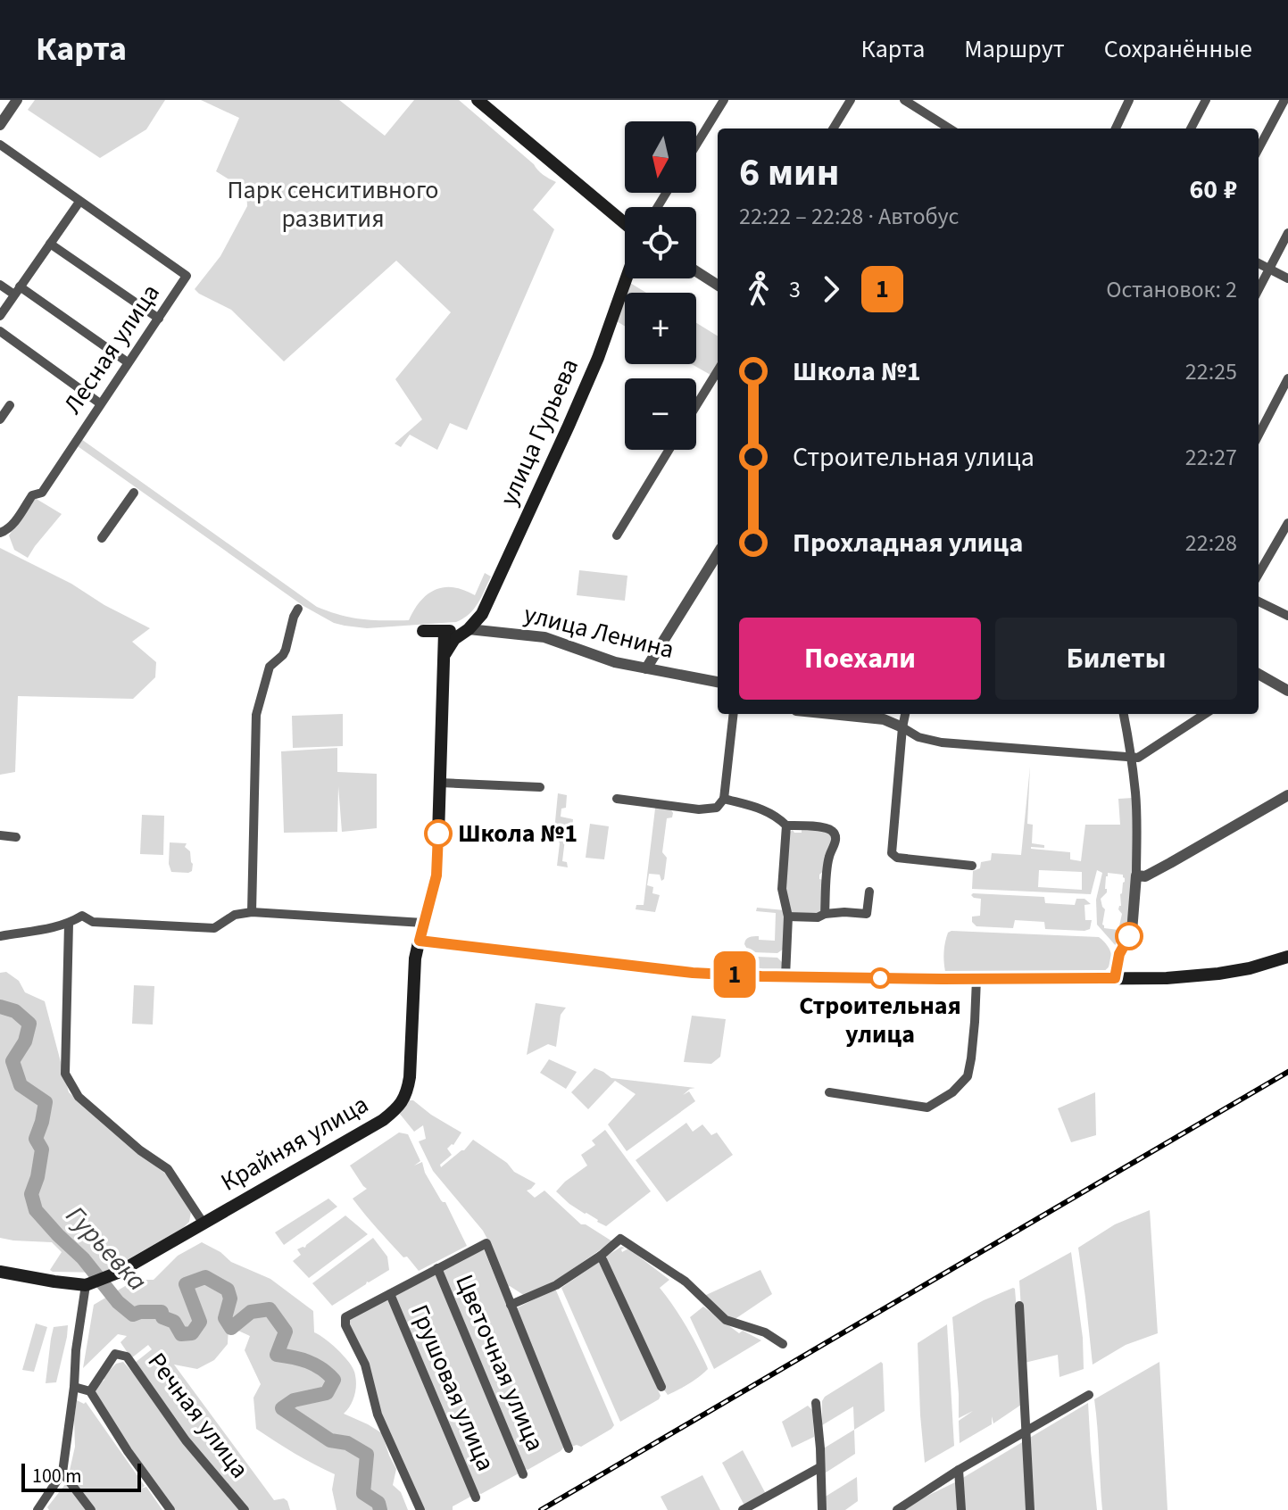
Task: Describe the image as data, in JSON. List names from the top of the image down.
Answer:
{
  "streets": {
    "main road": ["улица Гурьева", "улица Ленина", "Крайняя улица"],
    "street": [
      "Лесная улица",
      "Цветочная улица",
      "Грушовая улица",
      "Речная улица"
    ]
  },
  "crossings": [
    ["улица Гурьева", "улица Ленина"],
    ["улица Гурьева", "Крайняя улица"],
    ["улица Ленина", "Крайняя улица"]
  ],
  "water": ["Гурьевка"],
  "parks": ["Парк сенситивного развития"],
  "places": ["Школа №1", "Строительная улица"],
  "lines": ["bus line 1"],
  "scale_bar": "100 m",
  "north": "bottom",
  "page": {
    "header": "Карта",
    "nav": ["Карта", "Маршрут", "Сохранённые"],
    "on_map": "1",
    "map_buttons": ["+", "−"],
    "heading": ["6 мин", "22:22 – 22:28 · Автобус", "60 ₽"],
    "legs": ["3", "1", "Остановок: 2"],
    "list": [
      {
        "name": "Школа №1",
        "value": "22:25"
      },
      {
        "name": "Строительная улица",
        "value": "22:27"
      },
      {
        "name": "Прохладная улица",
        "value": "22:28"
      }
    ],
    "buttons": ["Поехали", "Билеты"],
    "scale": "100 m"
  }
}
